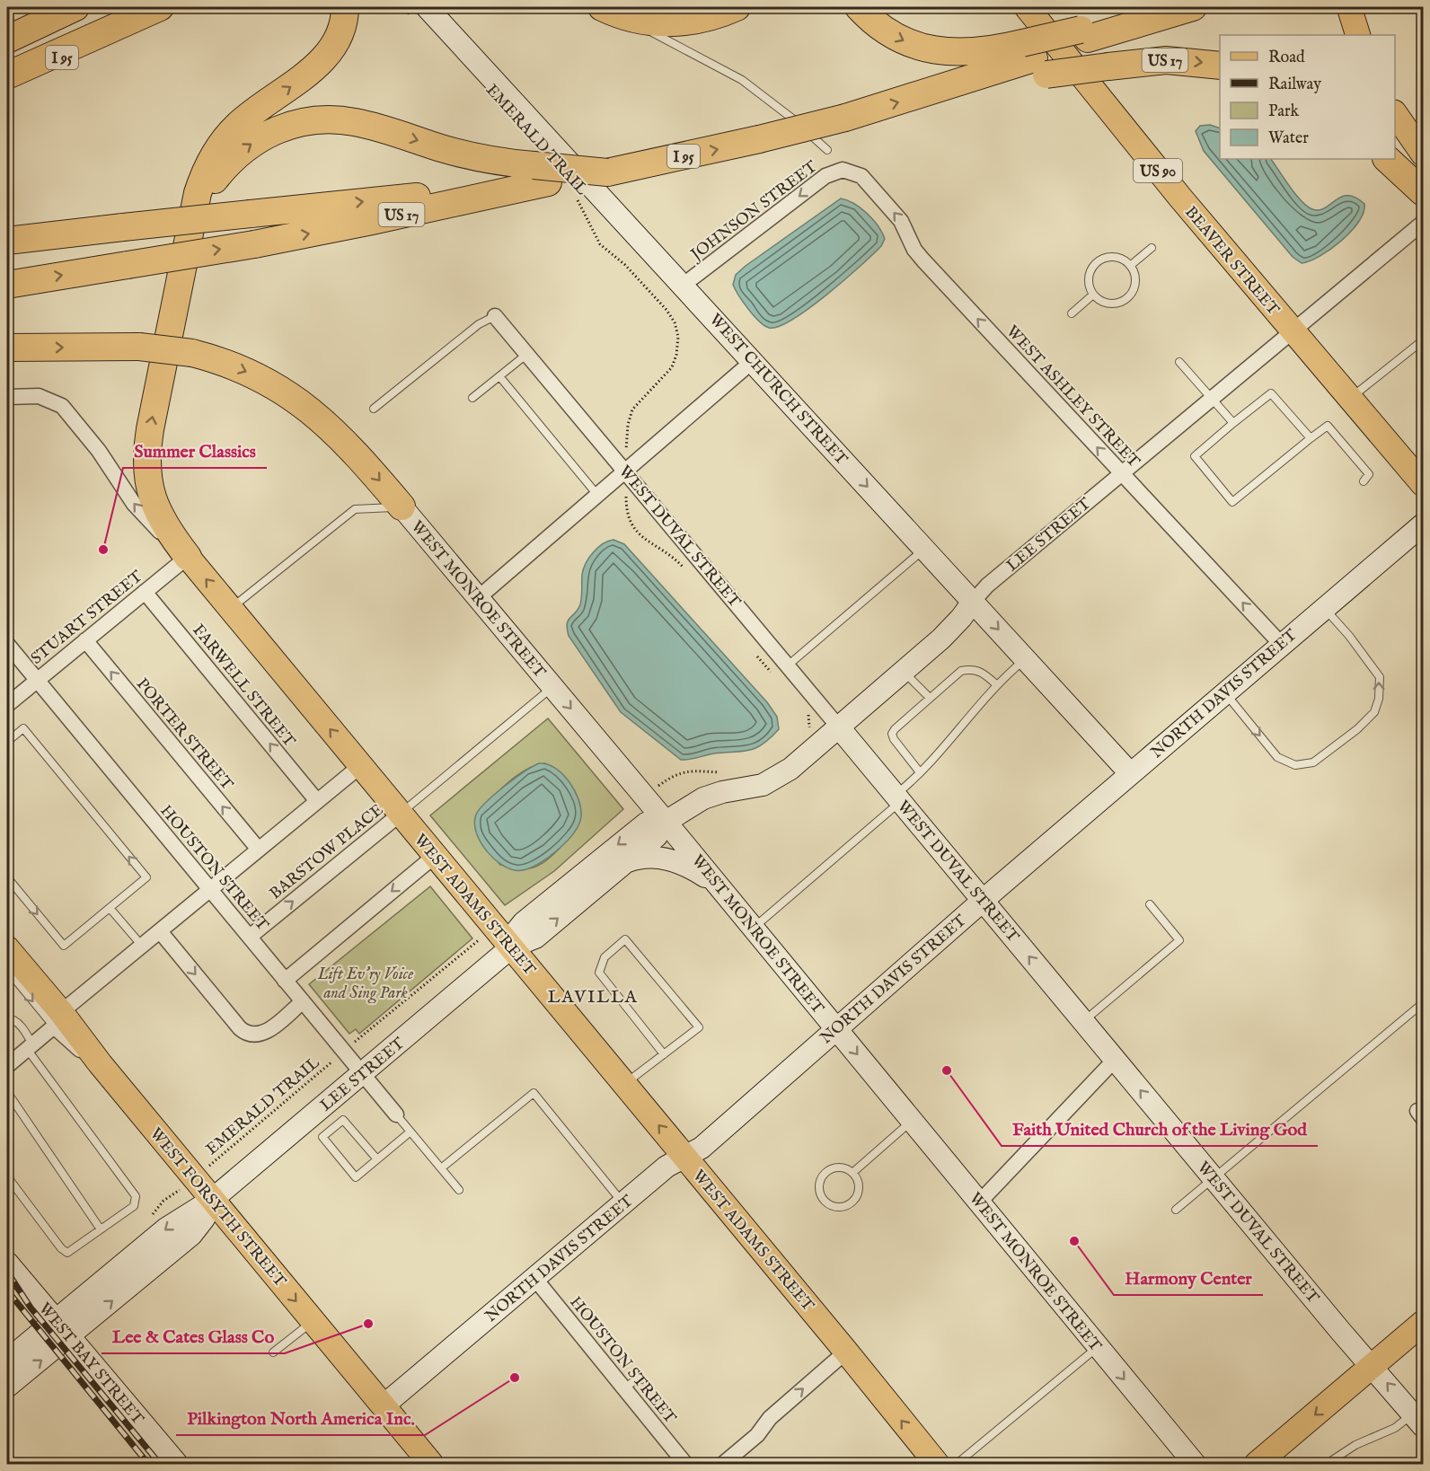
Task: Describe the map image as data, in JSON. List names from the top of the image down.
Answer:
{
  "streets": {
    "highway": ["I 95", "US 17"],
    "main road": [
      "US 90",
      "BEAVER STREET",
      "WEST ADAMS STREET",
      "WEST FORSYTH STREET"
    ],
    "street": [
      "JOHNSON STREET",
      "WEST CHURCH STREET",
      "WEST ASHLEY STREET",
      "LEE STREET",
      "WEST DUVAL STREET",
      "WEST MONROE STREET",
      "STUART STREET",
      "FARWELL STREET",
      "NORTH DAVIS STREET",
      "PORTER STREET",
      "BARSTOW PLACE",
      "HOUSTON STREET",
      "WEST BAY STREET"
    ],
    "path": ["EMERALD TRAIL"]
  },
  "crossings": [
    ["I 95", "US 17"],
    ["JOHNSON STREET", "WEST CHURCH STREET"],
    ["JOHNSON STREET", "WEST ASHLEY STREET"],
    ["BEAVER STREET", "LEE STREET"],
    ["WEST CHURCH STREET", "LEE STREET"],
    ["WEST CHURCH STREET", "NORTH DAVIS STREET"],
    ["WEST ASHLEY STREET", "LEE STREET"],
    ["WEST ASHLEY STREET", "NORTH DAVIS STREET"],
    ["LEE STREET", "WEST DUVAL STREET"],
    ["LEE STREET", "WEST MONROE STREET"],
    ["LEE STREET", "HOUSTON STREET"],
    ["LEE STREET", "WEST ADAMS STREET"],
    ["LEE STREET", "WEST FORSYTH STREET"],
    ["LEE STREET", "WEST BAY STREET"],
    ["WEST DUVAL STREET", "NORTH DAVIS STREET"],
    ["WEST MONROE STREET", "NORTH DAVIS STREET"],
    ["STUART STREET", "FARWELL STREET"],
    ["STUART STREET", "PORTER STREET"],
    ["STUART STREET", "HOUSTON STREET"],
    ["STUART STREET", "WEST ADAMS STREET"],
    ["NORTH DAVIS STREET", "HOUSTON STREET"],
    ["NORTH DAVIS STREET", "WEST ADAMS STREET"],
    ["NORTH DAVIS STREET", "WEST FORSYTH STREET"],
    ["BARSTOW PLACE", "HOUSTON STREET"],
    ["BARSTOW PLACE", "WEST ADAMS STREET"]
  ],
  "one_way": [
    "JOHNSON STREET",
    "WEST ASHLEY STREET",
    "WEST MONROE STREET",
    "FARWELL STREET",
    "PORTER STREET",
    "WEST ADAMS STREET"
  ],
  "districts": ["LAVILLA"],
  "parks": ["Lift Ev’ry Voice and Sing Park"],
  "places": [
    "Summer Classics",
    "Faith United Church of the Living God",
    "Harmony Center",
    "Lee & Cates Glass Co",
    "Pilkington North America Inc."
  ],
  "legend": [
    "Road",
    "Railway",
    "Park",
    "Water"
  ]
}
